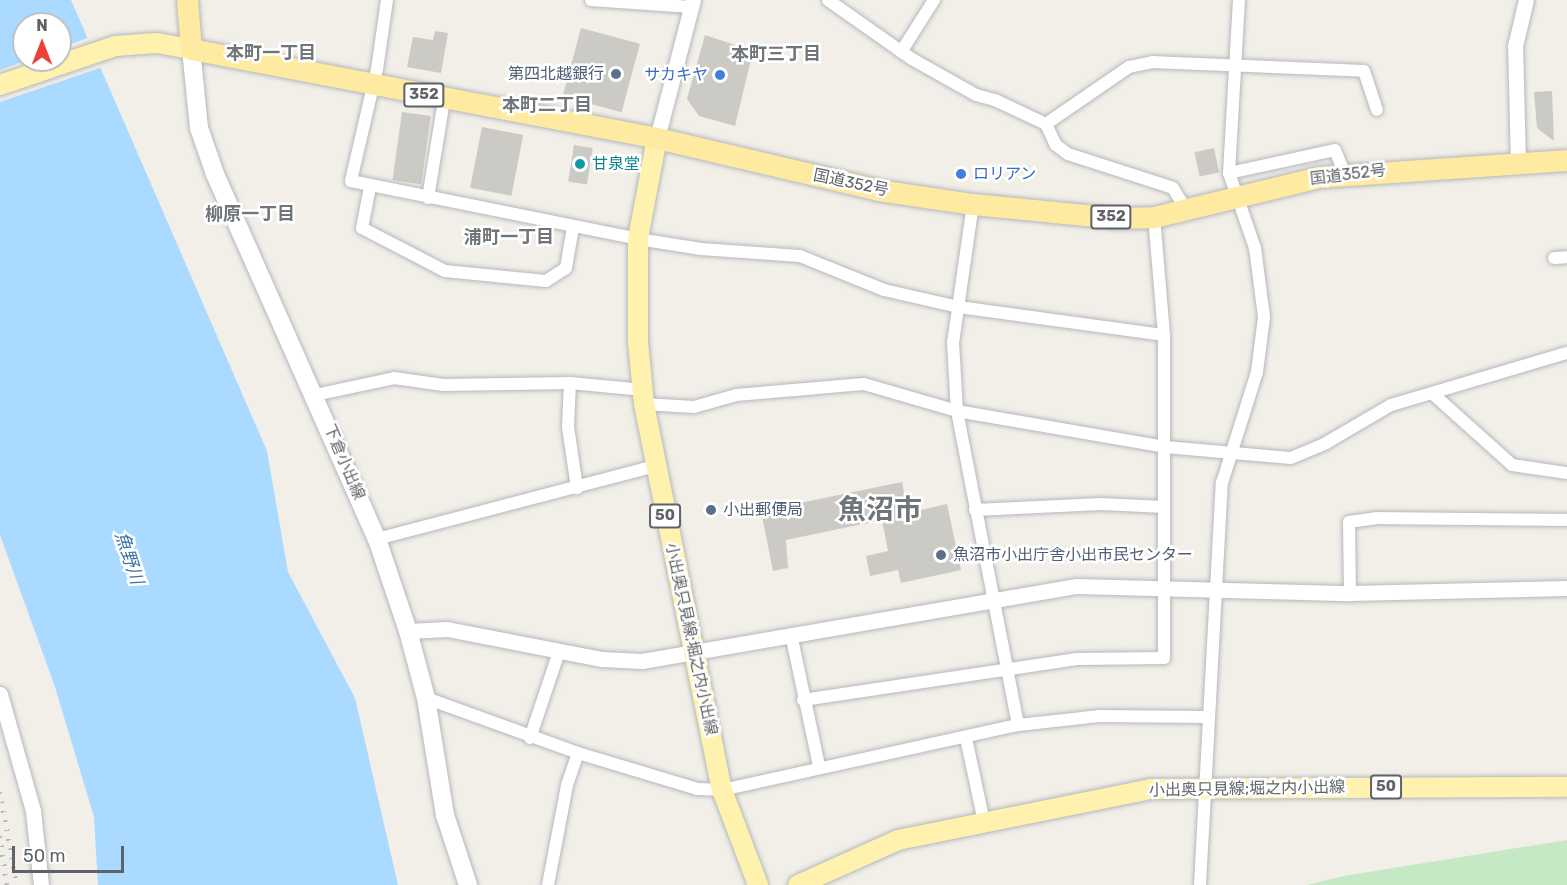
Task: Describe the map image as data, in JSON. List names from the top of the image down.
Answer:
{
  "streets": {
    "highway": ["352", "国道352号"],
    "main road": ["下倉小出線", "50", "小出奥只見線;堀之内小出線"]
  },
  "crossings": [
    ["国道352号", "下倉小出線"],
    ["国道352号", "小出奥只見線;堀之内小出線"]
  ],
  "districts": [
    "本町一丁目",
    "本町三丁目",
    "本町二丁目",
    "柳原一丁目",
    "浦町一丁目",
    "魚沼市"
  ],
  "water": ["魚野川"],
  "places": [
    "第四北越銀行",
    "サカキヤ",
    "甘泉堂",
    "ロリアン",
    "小出郵便局",
    "魚沼市小出庁舎小出市民センター"
  ],
  "scale_bar": "50 m",
  "north": "top"
}
